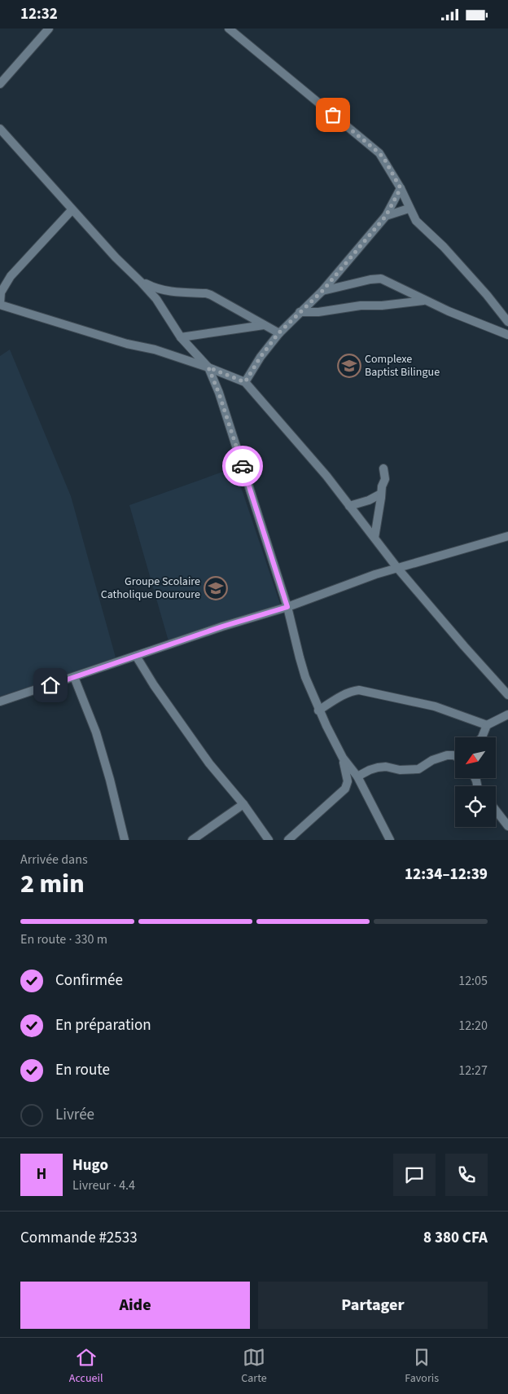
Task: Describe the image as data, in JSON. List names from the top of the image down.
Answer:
{
  "places": {
    "school or university": ["Complexe Baptist Bilingue", "Groupe Scolaire Catholique Douroure"]
  },
  "north": "bottom left",
  "page": {
    "status": "12:32",
    "heading": ["2 min", "Arrivée dans", "12:34–12:39"],
    "panel": [
      "Hugo",
      "Livreur · 4.4",
      "Commande #2533",
      "8 380 CFA"
    ],
    "bar": "En route · 330 m",
    "list": [
      ["Confirmée", "12:05"],
      ["En préparation", "12:20"],
      ["En route", "12:27"],
      "Livrée"
    ],
    "round": "H",
    "buttons": ["Aide", "Partager"],
    "tabs": ["Accueil", "Carte", "Favoris"]
  }
}
